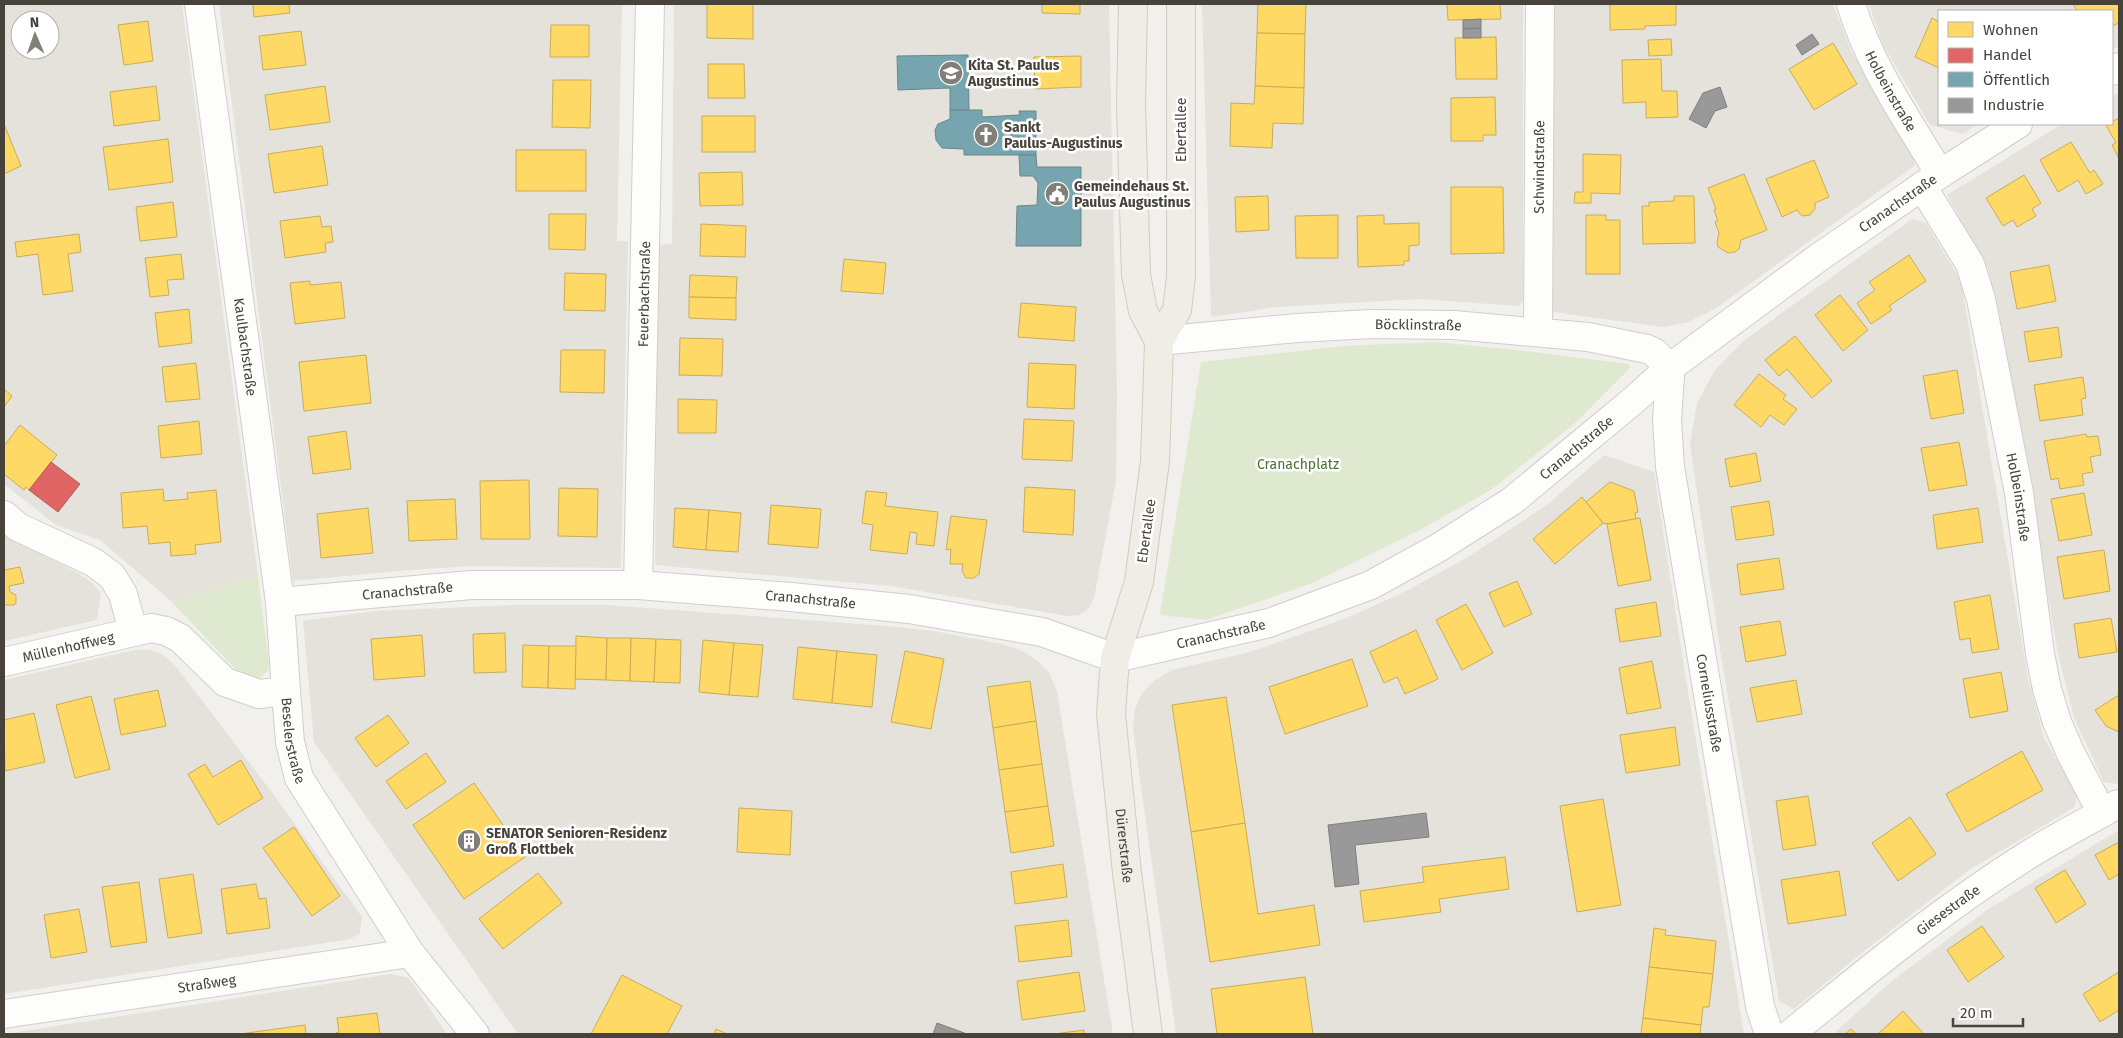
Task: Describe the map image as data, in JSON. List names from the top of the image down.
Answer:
{
  "streets": {
    "main road": ["Ebertallee", "Dürerstraße"],
    "street": [
      "Holbeinstraße",
      "Schwindstraße",
      "Cranachstraße",
      "Feuerbachstraße",
      "Böcklinstraße",
      "Kaulbachstraße",
      "Müllenhoffweg",
      "Corneliusstraße",
      "Beselerstraße",
      "Giesestraße",
      "Straßweg"
    ]
  },
  "crossings": [
    ["Holbeinstraße", "Cranachstraße"],
    ["Holbeinstraße", "Giesestraße"],
    ["Ebertallee", "Cranachstraße"],
    ["Ebertallee", "Böcklinstraße"],
    ["Ebertallee", "Dürerstraße"],
    ["Schwindstraße", "Böcklinstraße"],
    ["Cranachstraße", "Feuerbachstraße"],
    ["Cranachstraße", "Böcklinstraße"],
    ["Cranachstraße", "Kaulbachstraße"],
    ["Cranachstraße", "Corneliusstraße"],
    ["Cranachstraße", "Dürerstraße"],
    ["Böcklinstraße", "Corneliusstraße"],
    ["Kaulbachstraße", "Beselerstraße"],
    ["Müllenhoffweg", "Beselerstraße"],
    ["Beselerstraße", "Straßweg"]
  ],
  "parks": ["Cranachplatz"],
  "places": {
    "school or university": ["Kita St. Paulus Augustinus"],
    "church": ["Sankt Paulus-Augustinus"],
    "public building": ["Gemeindehaus St. Paulus Augustinus"],
    "building": ["SENATOR Senioren-Residenz Groß Flottbek"]
  },
  "legend": [
    "Wohnen",
    "Handel",
    "Öffentlich",
    "Industrie"
  ],
  "scale_bar": "20 m",
  "north": "top"
}
